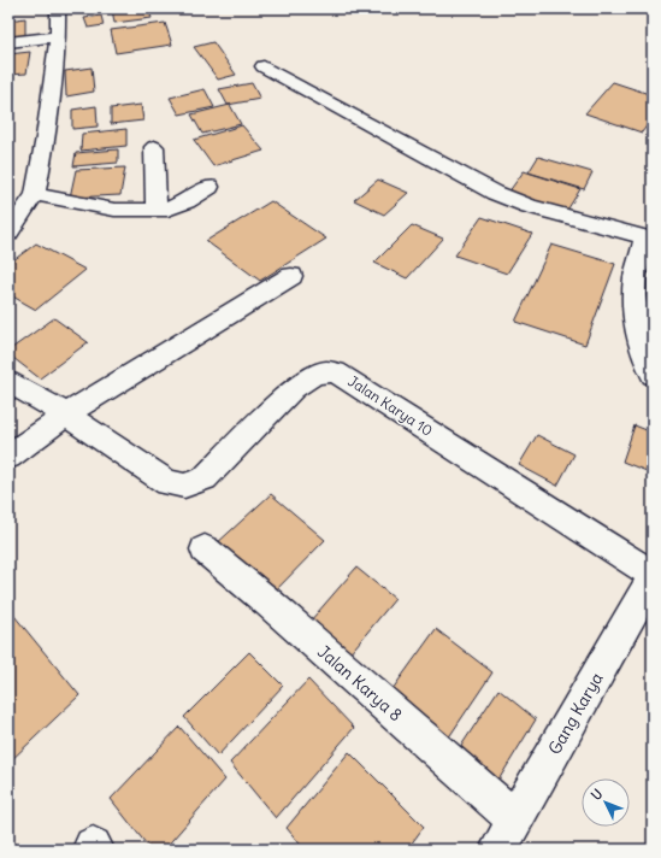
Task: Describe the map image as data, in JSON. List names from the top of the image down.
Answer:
{
  "streets": {
    "street": ["Jalan Karya 10", "Jalan Karya 8", "Gang Karya"]
  },
  "crossings": [
    ["Jalan Karya 10", "Gang Karya"],
    ["Jalan Karya 8", "Gang Karya"]
  ],
  "north": "top left"
}
